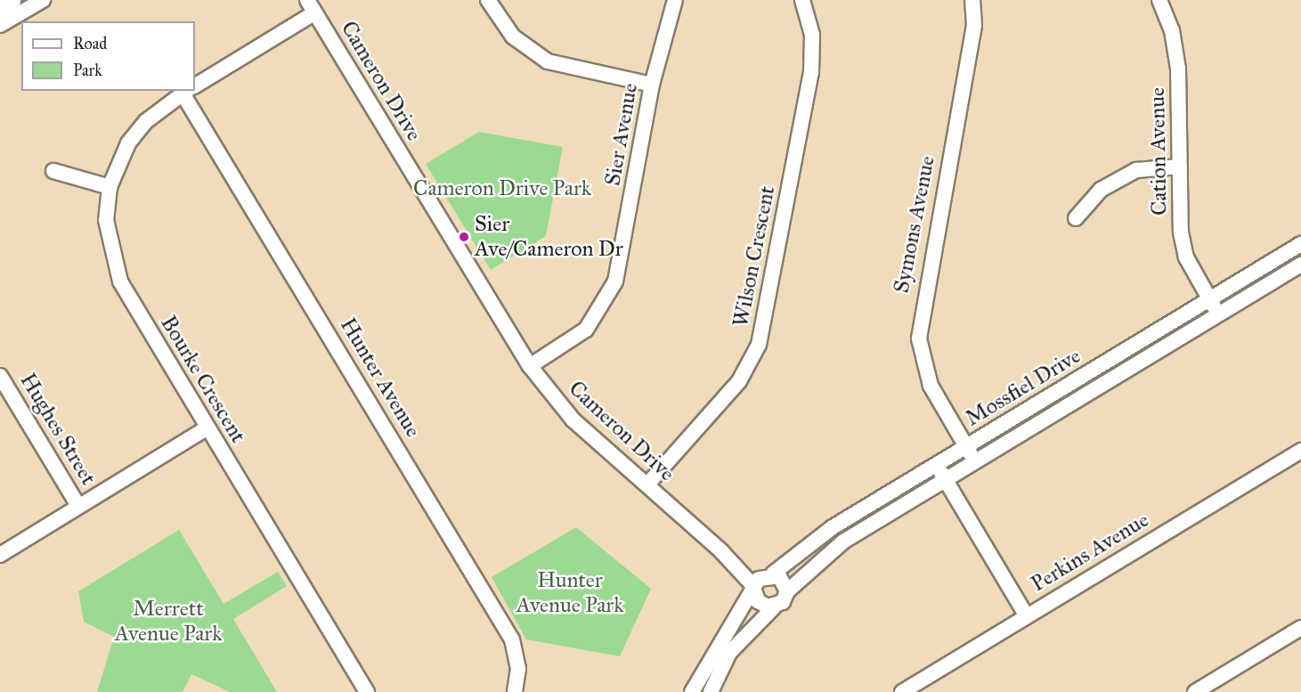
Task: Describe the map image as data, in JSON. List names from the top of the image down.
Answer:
{
  "streets": {
    "street": [
      "Cameron Drive",
      "Sier Avenue",
      "Cation Avenue",
      "Symons Avenue",
      "Wilson Crescent",
      "Hunter Avenue",
      "Bourke Crescent",
      "Mossfiel Drive",
      "Hughes Street",
      "Perkins Avenue"
    ]
  },
  "crossings": [
    ["Cameron Drive", "Sier Avenue"],
    ["Cameron Drive", "Wilson Crescent"],
    ["Cameron Drive", "Bourke Crescent"],
    ["Cameron Drive", "Mossfiel Drive"],
    ["Cation Avenue", "Mossfiel Drive"],
    ["Symons Avenue", "Mossfiel Drive"]
  ],
  "parks": ["Cameron Drive Park", "Hunter Avenue Park", "Merrett Avenue Park"],
  "places": ["Sier Ave/Cameron Dr"],
  "legend": ["Road", "Park"]
}
